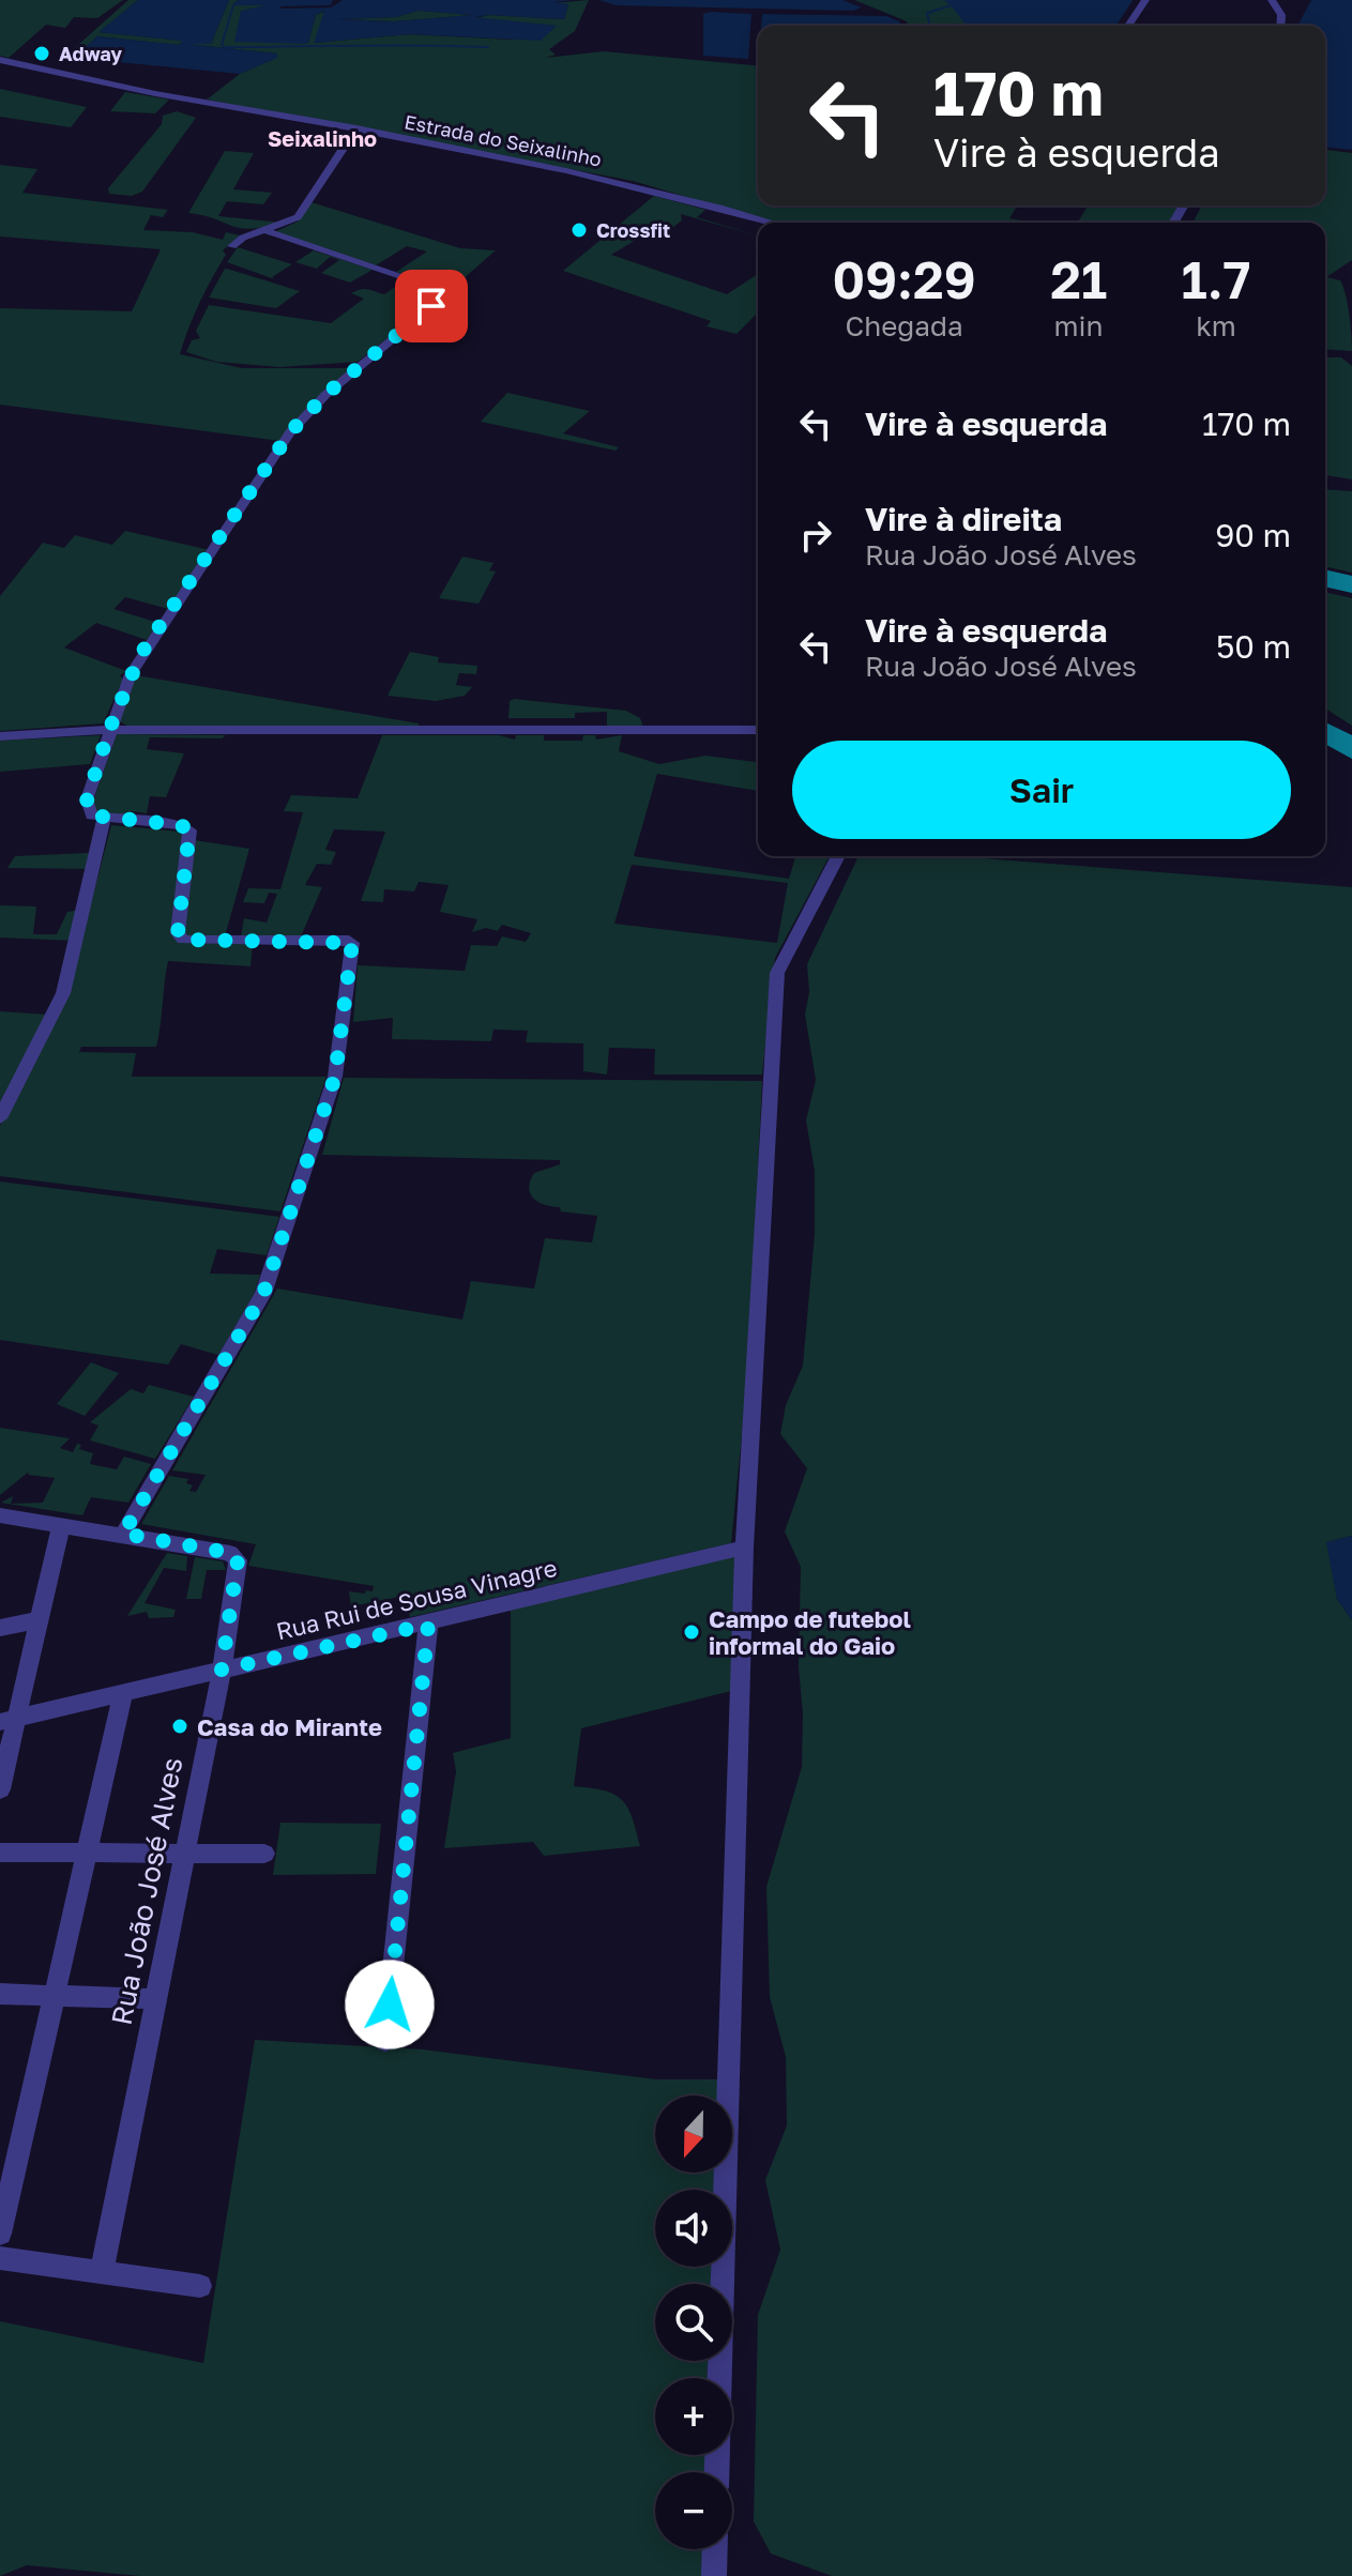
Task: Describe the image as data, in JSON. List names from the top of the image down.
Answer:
{
  "streets": {
    "street": ["Estrada do Seixalinho", "Rua Rui de Sousa Vinagre", "Rua João José Alves"]
  },
  "crossings": [
    ["Rua Rui de Sousa Vinagre", "Rua João José Alves"]
  ],
  "districts": ["Seixalinho"],
  "places": [
    "Adway",
    "Crossfit",
    "Campo de futebol informal do Gaio",
    "Casa do Mirante"
  ],
  "north": "bottom",
  "page": {
    "turn": ["170 m", "Vire à esquerda"],
    "eta": [
      "09:29",
      "Chegada",
      "21",
      "min",
      "1.7",
      "km"
    ],
    "list": [
      {
        "name": "Vire à esquerda",
        "value": "170 m"
      },
      {
        "name": "Vire à direita",
        "note": "Rua João José Alves",
        "value": "90 m"
      },
      {
        "name": "Vire à esquerda",
        "note": "Rua João José Alves",
        "value": "50 m"
      }
    ],
    "buttons": "Sair",
    "map_buttons": ["+", "−"]
  }
}
